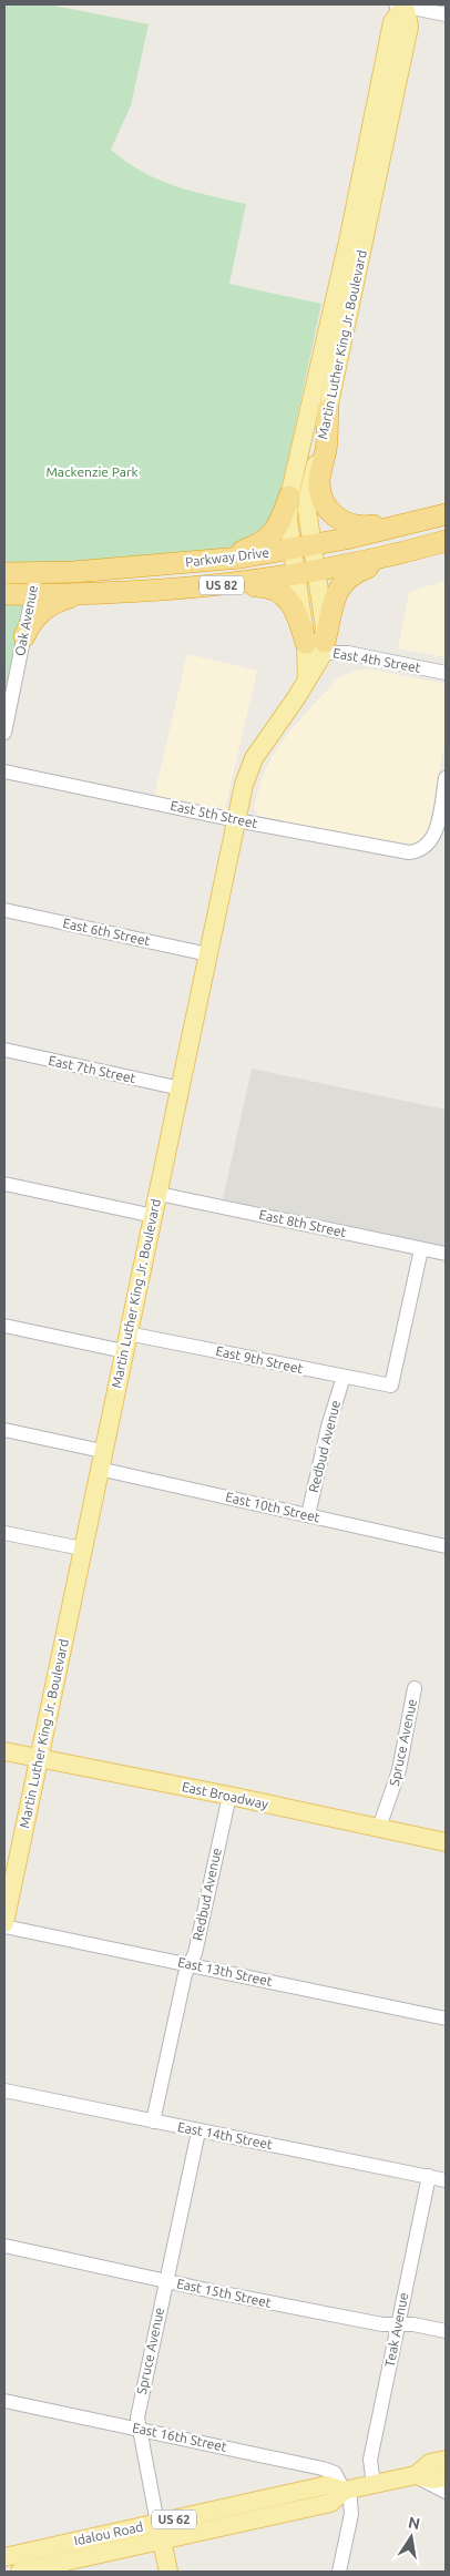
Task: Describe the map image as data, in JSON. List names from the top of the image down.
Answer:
{
  "streets": {
    "highway": ["Parkway Drive", "US 82"],
    "main road": [
      "Martin Luther King Jr. Boulevard",
      "Spruce Avenue",
      "East Broadway",
      "US 62",
      "Idalou Road"
    ],
    "street": [
      "Oak Avenue",
      "East 4th Street",
      "East 5th Street",
      "East 6th Street",
      "East 7th Street",
      "East 8th Street",
      "East 9th Street",
      "Redbud Avenue",
      "East 10th Street",
      "East 13th Street",
      "East 14th Street",
      "East 15th Street",
      "Teak Avenue",
      "East 16th Street"
    ]
  },
  "crossings": [
    ["Martin Luther King Jr. Boulevard", "Parkway Drive"],
    ["Martin Luther King Jr. Boulevard", "East 4th Street"],
    ["Martin Luther King Jr. Boulevard", "East 5th Street"],
    ["Martin Luther King Jr. Boulevard", "East 6th Street"],
    ["Martin Luther King Jr. Boulevard", "East 7th Street"],
    ["Martin Luther King Jr. Boulevard", "East 8th Street"],
    ["Martin Luther King Jr. Boulevard", "East 9th Street"],
    ["Martin Luther King Jr. Boulevard", "East 10th Street"],
    ["Martin Luther King Jr. Boulevard", "East Broadway"],
    ["Martin Luther King Jr. Boulevard", "East 13th Street"],
    ["Parkway Drive", "Oak Avenue"],
    ["East 8th Street", "East 9th Street"],
    ["East 9th Street", "Redbud Avenue"],
    ["Redbud Avenue", "East 10th Street"],
    ["Redbud Avenue", "East Broadway"],
    ["Redbud Avenue", "East 13th Street"],
    ["Redbud Avenue", "East 14th Street"],
    ["Spruce Avenue", "East Broadway"],
    ["Spruce Avenue", "East 14th Street"],
    ["Spruce Avenue", "East 15th Street"],
    ["Spruce Avenue", "East 16th Street"],
    ["Spruce Avenue", "Idalou Road"],
    ["East 14th Street", "Teak Avenue"],
    ["East 15th Street", "Teak Avenue"],
    ["Teak Avenue", "Idalou Road"],
    ["East 16th Street", "Idalou Road"]
  ],
  "parks": ["Mackenzie Park"],
  "north": "top"
}
